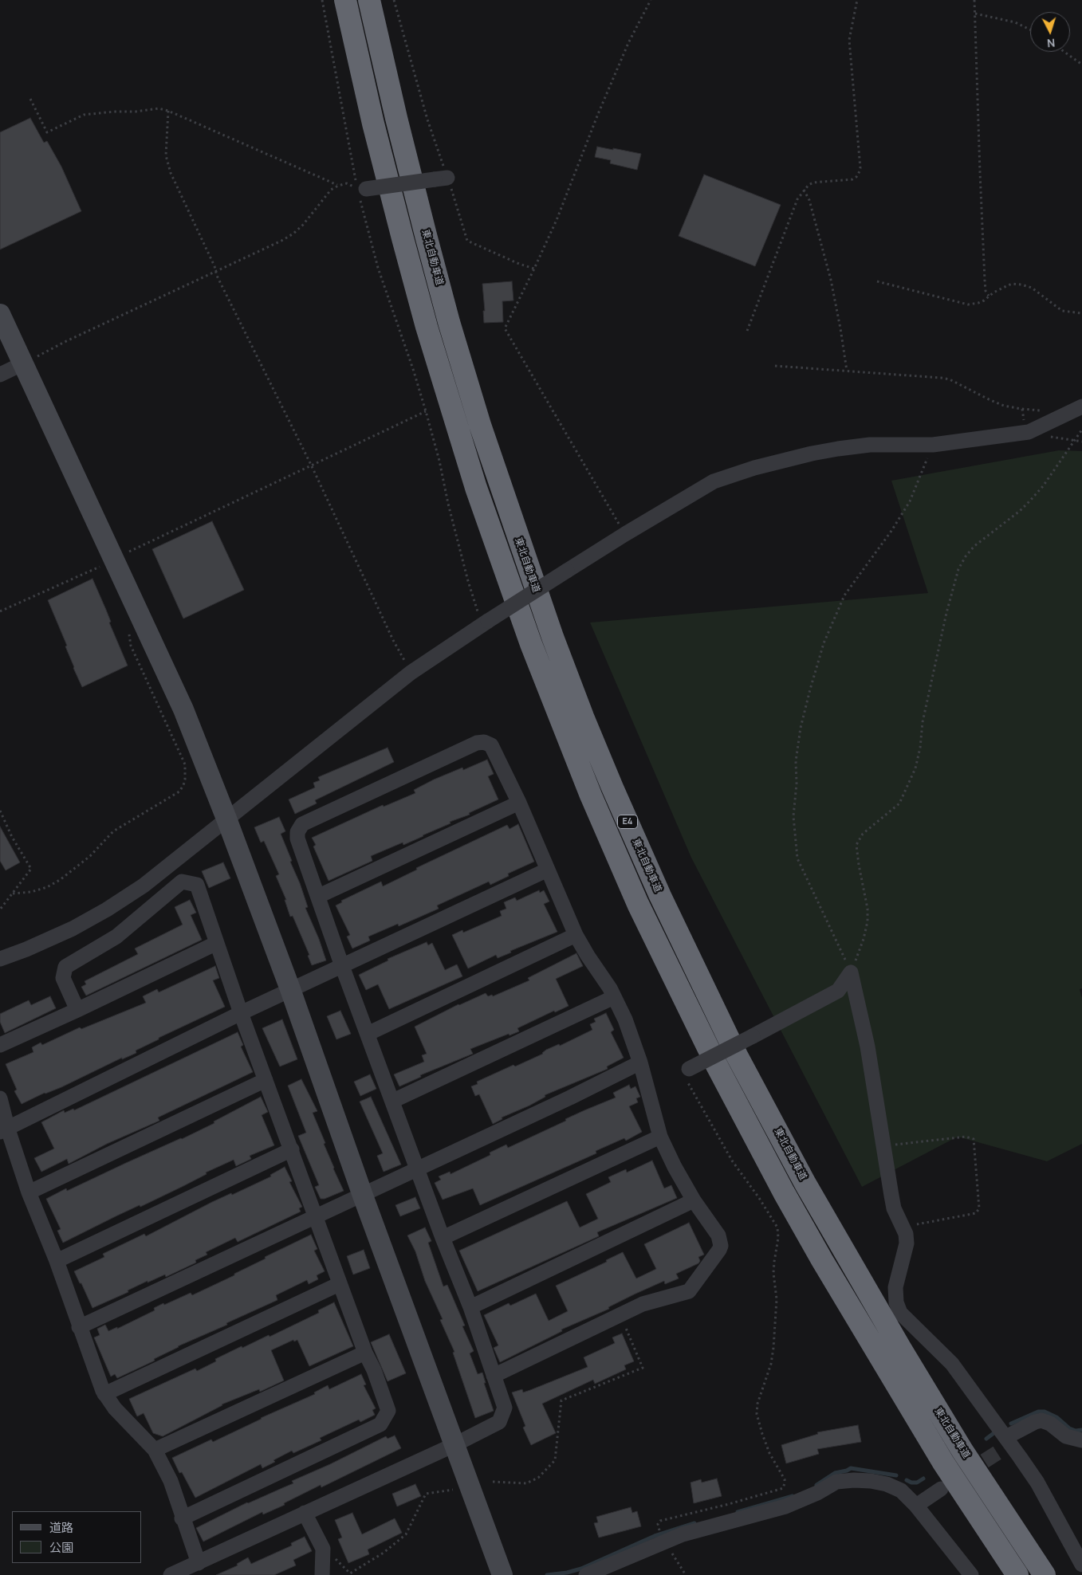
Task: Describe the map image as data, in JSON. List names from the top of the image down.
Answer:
{
  "streets": {
    "highway": ["東北自動車道", "E4"]
  },
  "legend": ["道路", "公園"],
  "north": "bottom"
}
